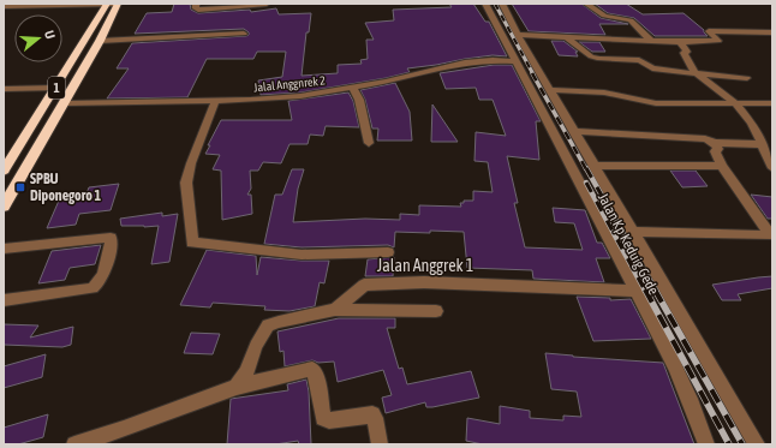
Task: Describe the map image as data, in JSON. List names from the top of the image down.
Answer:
{
  "streets": {
    "highway": ["1"],
    "street": ["Jalal Anggnrek 2", "Jalan Kp Keduig Gede", "Jalan Anggrek 1"]
  },
  "crossings": [
    ["Jalal Anggnrek 2", "1"],
    ["Jalal Anggnrek 2", "Jalan Kp Keduig Gede"],
    ["Jalan Kp Keduig Gede", "Jalan Anggrek 1"]
  ],
  "places": {
    "transit": ["SPBU Diponegoro 1"]
  },
  "north": "right"
}
